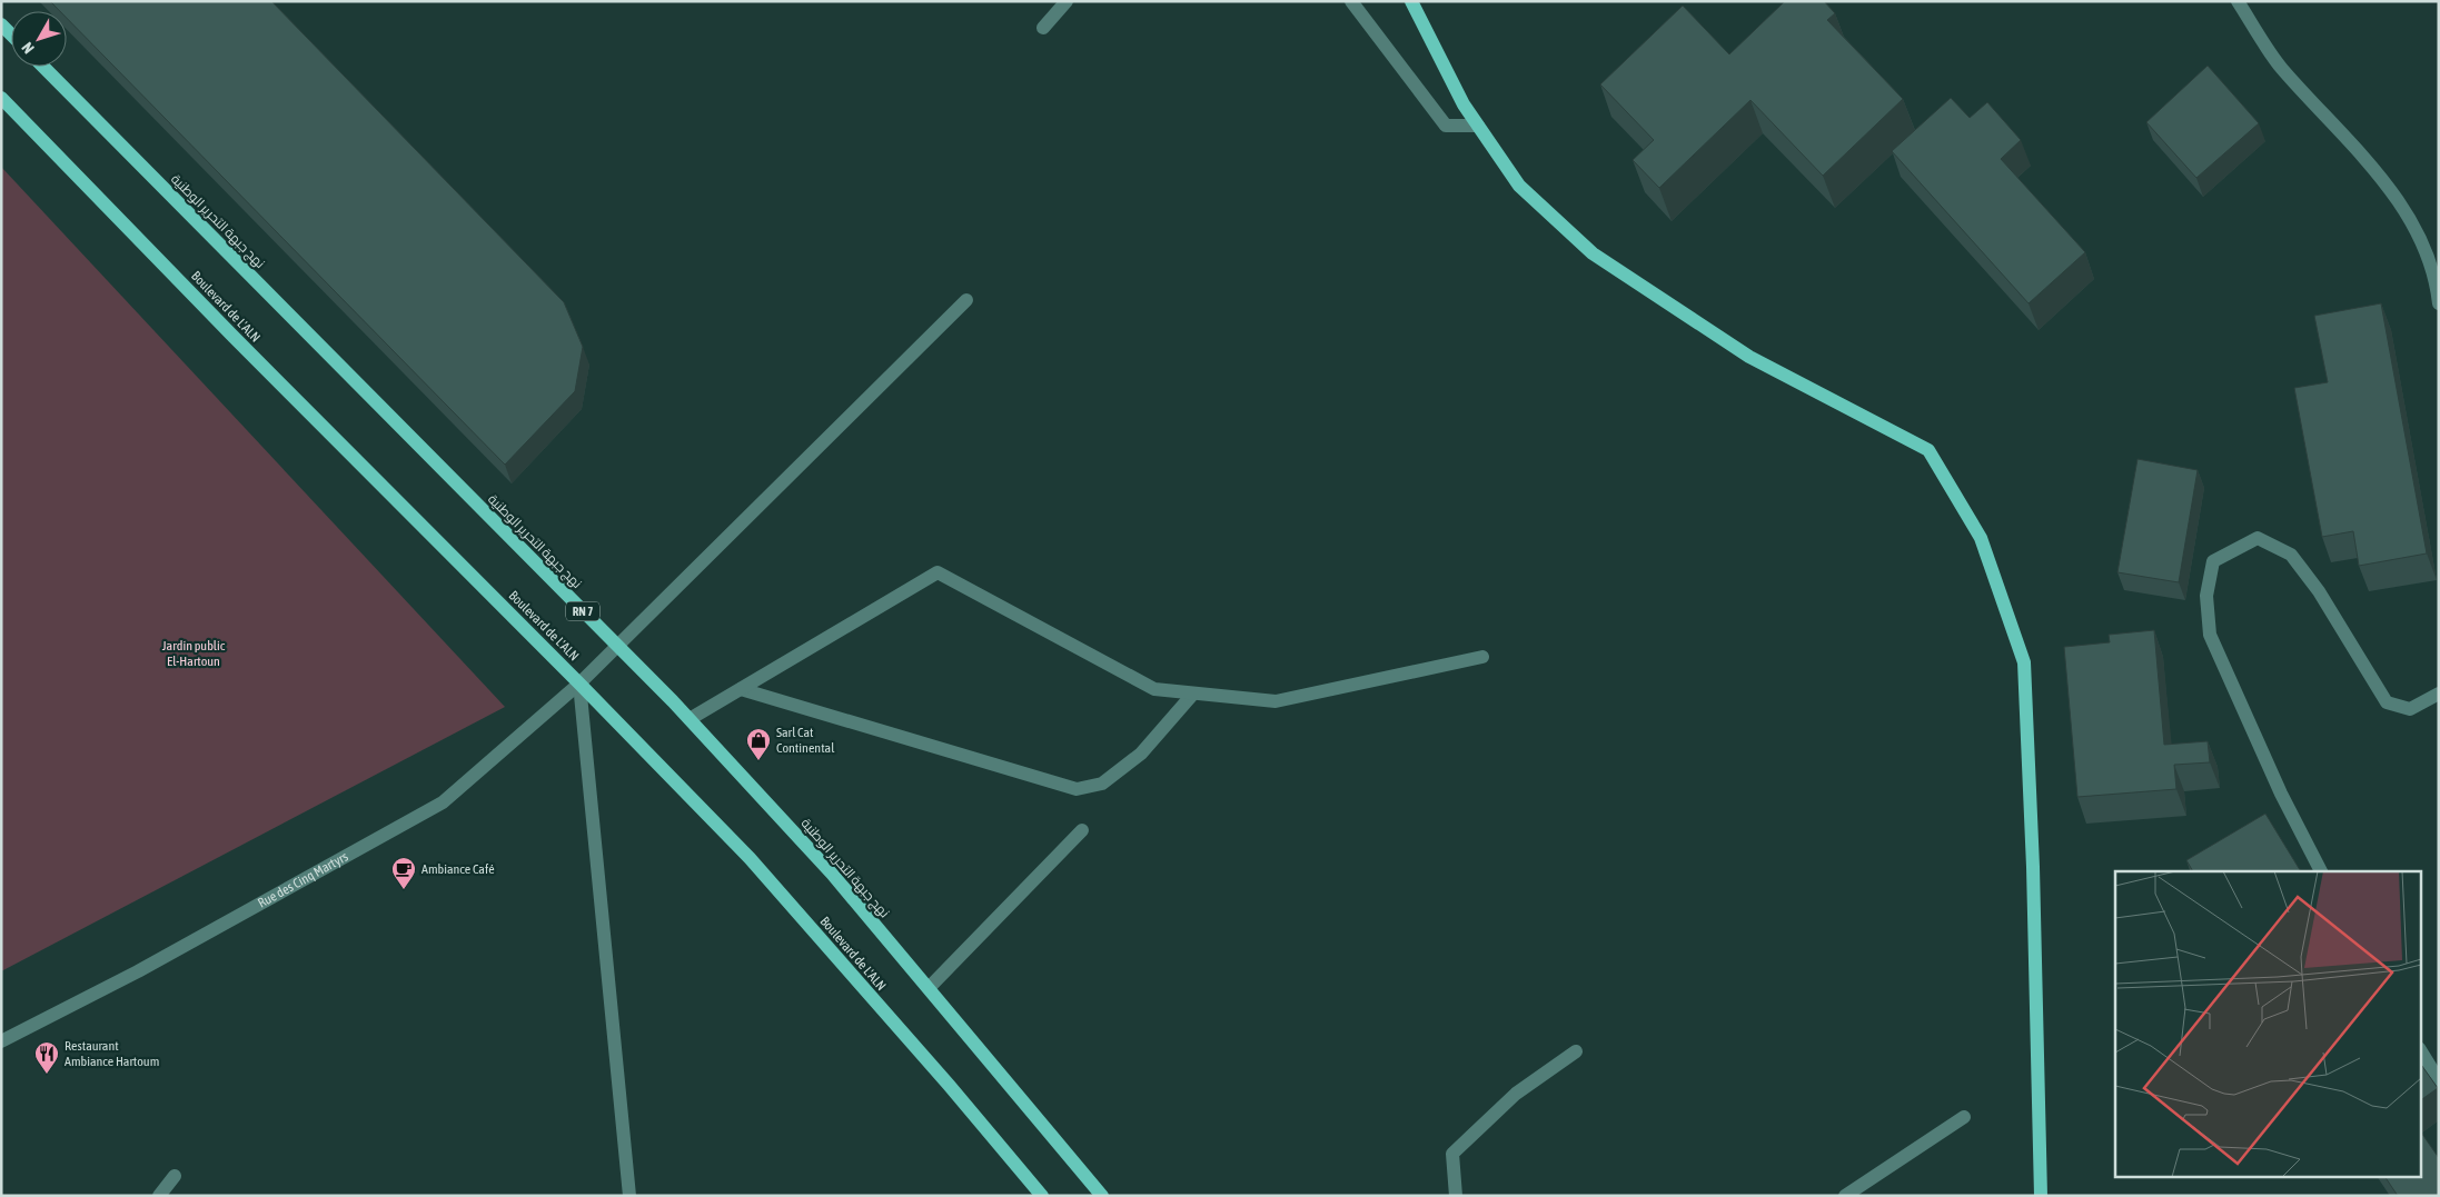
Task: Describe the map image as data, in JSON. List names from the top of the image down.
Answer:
{
  "streets": {
    "main road": ["نهج جبهة التحرير الوطنية", "Boulevard de L'ALN", "RN 7"],
    "street": ["Rue des Cinq Martyrs"]
  },
  "crossings": [
    ["نهج جبهة التحرير الوطنية", "Rue des Cinq Martyrs"],
    ["Boulevard de L'ALN", "Rue des Cinq Martyrs"]
  ],
  "parks": ["Jardin public El-Hartoun"],
  "places": {
    "shop": ["Sarl Cat Continental"],
    "cafe": ["Ambiance Café"],
    "restaurant": ["Restaurant Ambiance Hartoum"]
  },
  "north": "bottom left"
}
